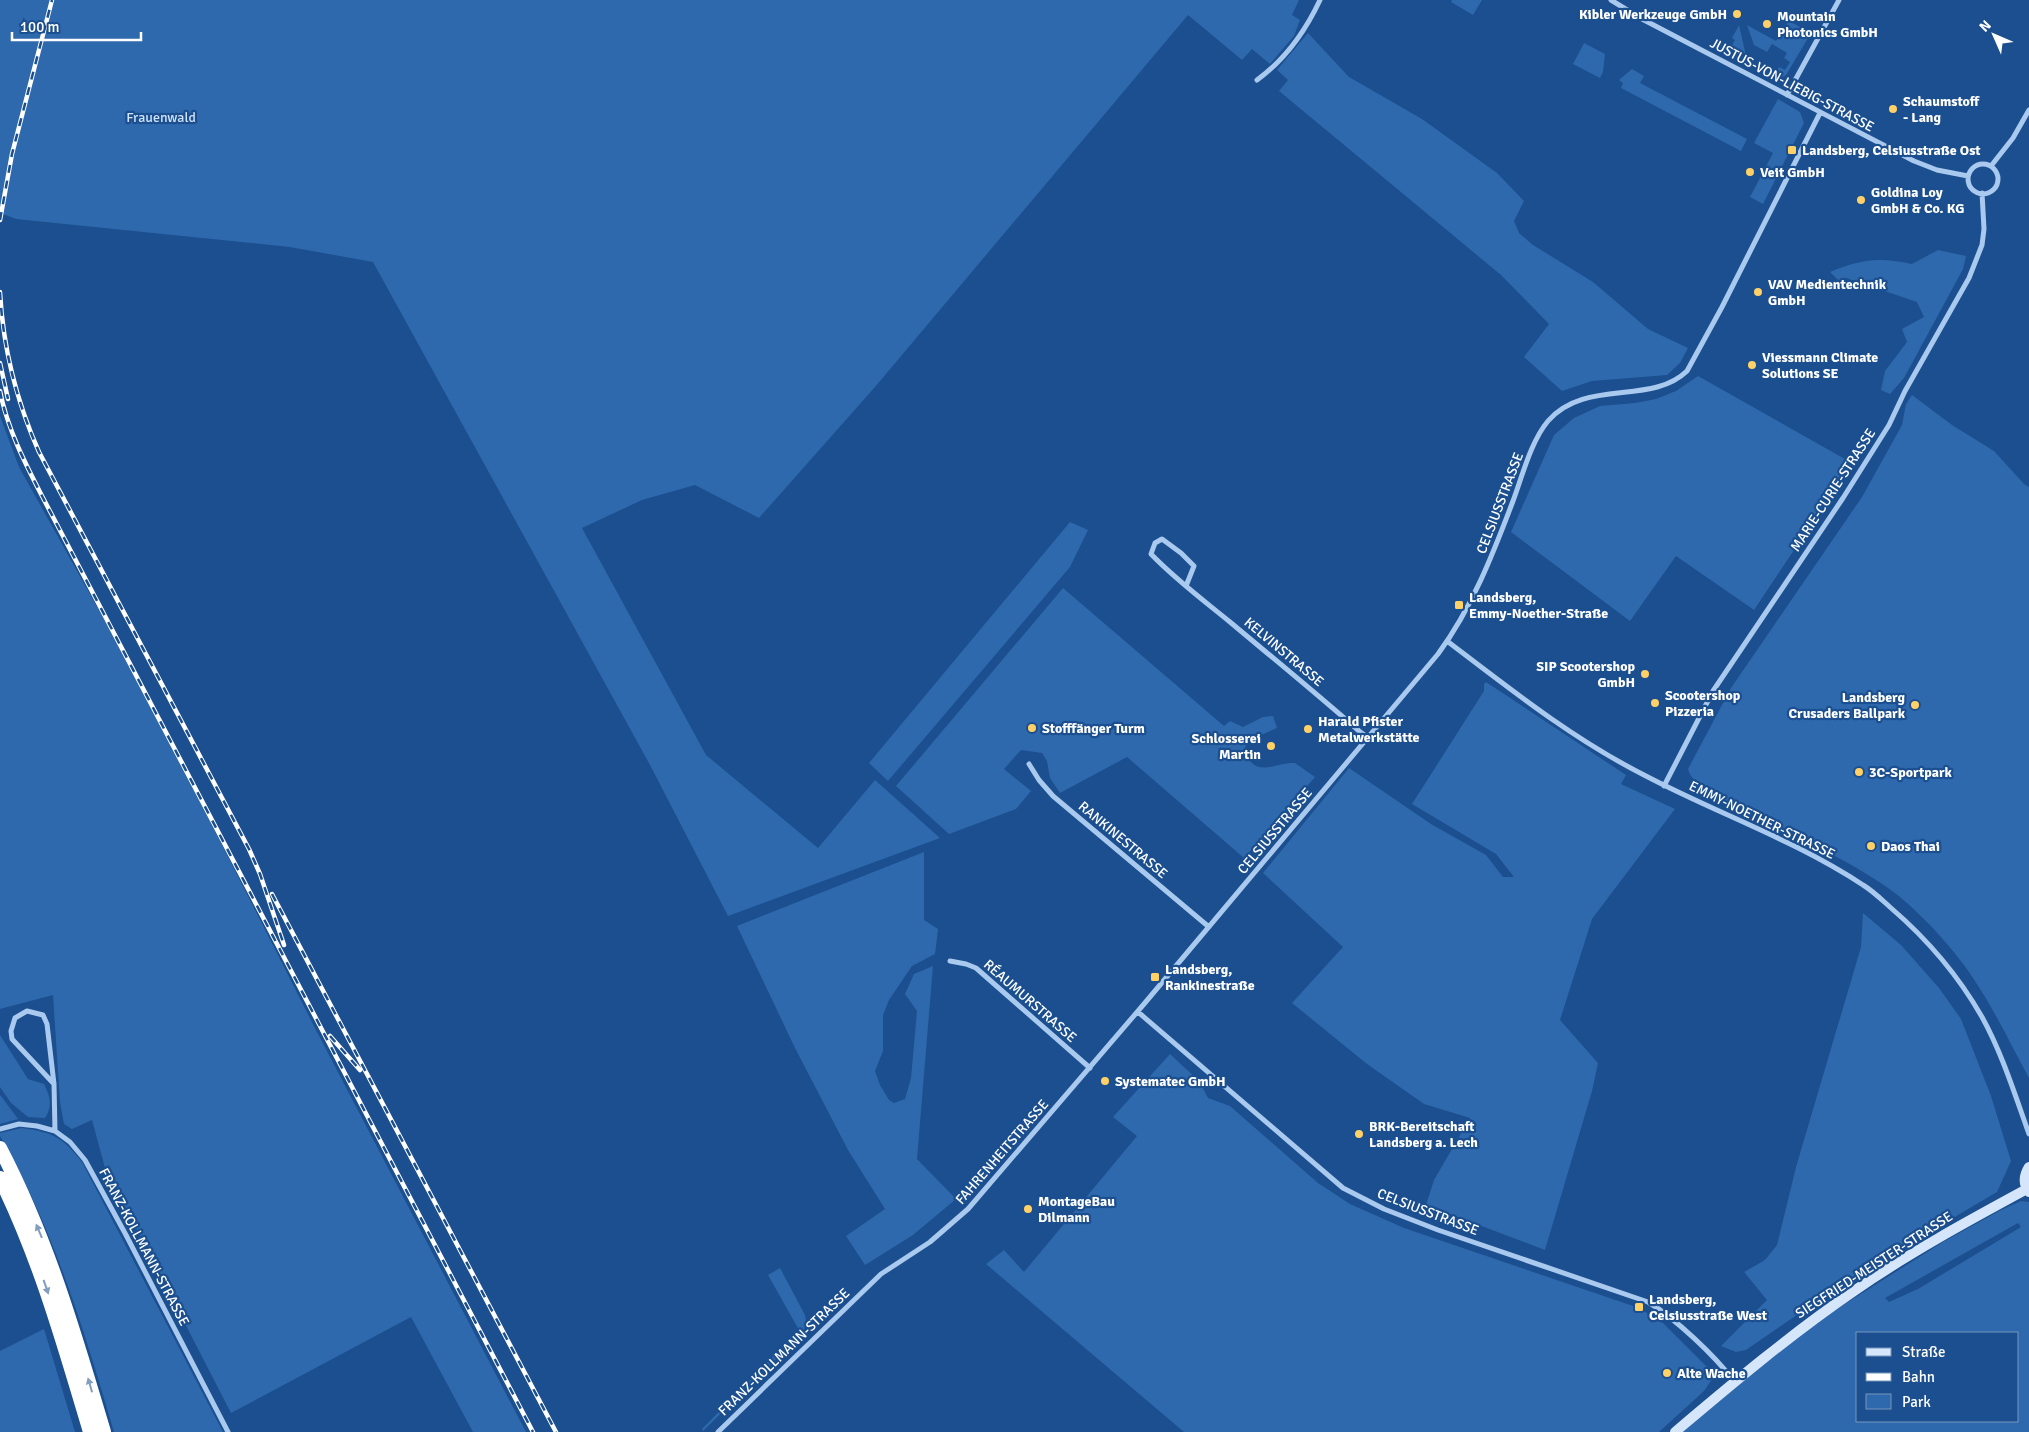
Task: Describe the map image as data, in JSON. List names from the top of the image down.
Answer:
{
  "streets": {
    "street": [
      "JUSTUS-VON-LIEBIG-STRASSE",
      "MARIE-CURIE-STRASSE",
      "CELSIUSSTRASSE",
      "KELVINSTRASSE",
      "EMMY-NOETHER-STRASSE",
      "RANKINESTRASSE",
      "RÉAUMURSTRASSE",
      "FAHRENHEITSTRASSE",
      "FRANZ-KOLLMANN-STRASSE",
      "SIEGFRIED-MEISTER-STRASSE"
    ]
  },
  "crossings": [
    ["JUSTUS-VON-LIEBIG-STRASSE", "MARIE-CURIE-STRASSE"],
    ["JUSTUS-VON-LIEBIG-STRASSE", "CELSIUSSTRASSE"],
    ["MARIE-CURIE-STRASSE", "EMMY-NOETHER-STRASSE"],
    ["CELSIUSSTRASSE", "KELVINSTRASSE"],
    ["CELSIUSSTRASSE", "EMMY-NOETHER-STRASSE"],
    ["CELSIUSSTRASSE", "RANKINESTRASSE"],
    ["CELSIUSSTRASSE", "FAHRENHEITSTRASSE"],
    ["CELSIUSSTRASSE", "SIEGFRIED-MEISTER-STRASSE"],
    ["RÉAUMURSTRASSE", "FAHRENHEITSTRASSE"],
    ["FAHRENHEITSTRASSE", "FRANZ-KOLLMANN-STRASSE"]
  ],
  "parks": ["Frauenwald"],
  "places": {
    "other": [
      "Kibler Werkzeuge GmbH",
      "Mountain Photonics GmbH",
      "Schaumstoff - Lang",
      "Veit GmbH",
      "Goldina Loy GmbH & Co. KG",
      "VAV Medientechnik GmbH",
      "Viessmann Climate Solutions SE",
      "SIP Scootershop GmbH",
      "Scootershop Pizzeria",
      "Landsberg Crusaders Ballpark",
      "Stofffänger Turm",
      "Harald Pfister Metalwerkstätte",
      "Schlosserei Martin",
      "3C-Sportpark",
      "Daos Thai",
      "Systematec GmbH",
      "BRK-Bereitschaft Landsberg a. Lech",
      "MontageBau Dilmann",
      "Alte Wache"
    ],
    "transit": [
      "Landsberg, Celsiusstraße Ost",
      "Landsberg, Emmy-Noether-Straße",
      "Landsberg, Rankinestraße",
      "Landsberg, Celsiusstraße West"
    ]
  },
  "legend": ["Straße", "Bahn", "Park"],
  "scale_bar": "100 m",
  "north": "top left"
}
